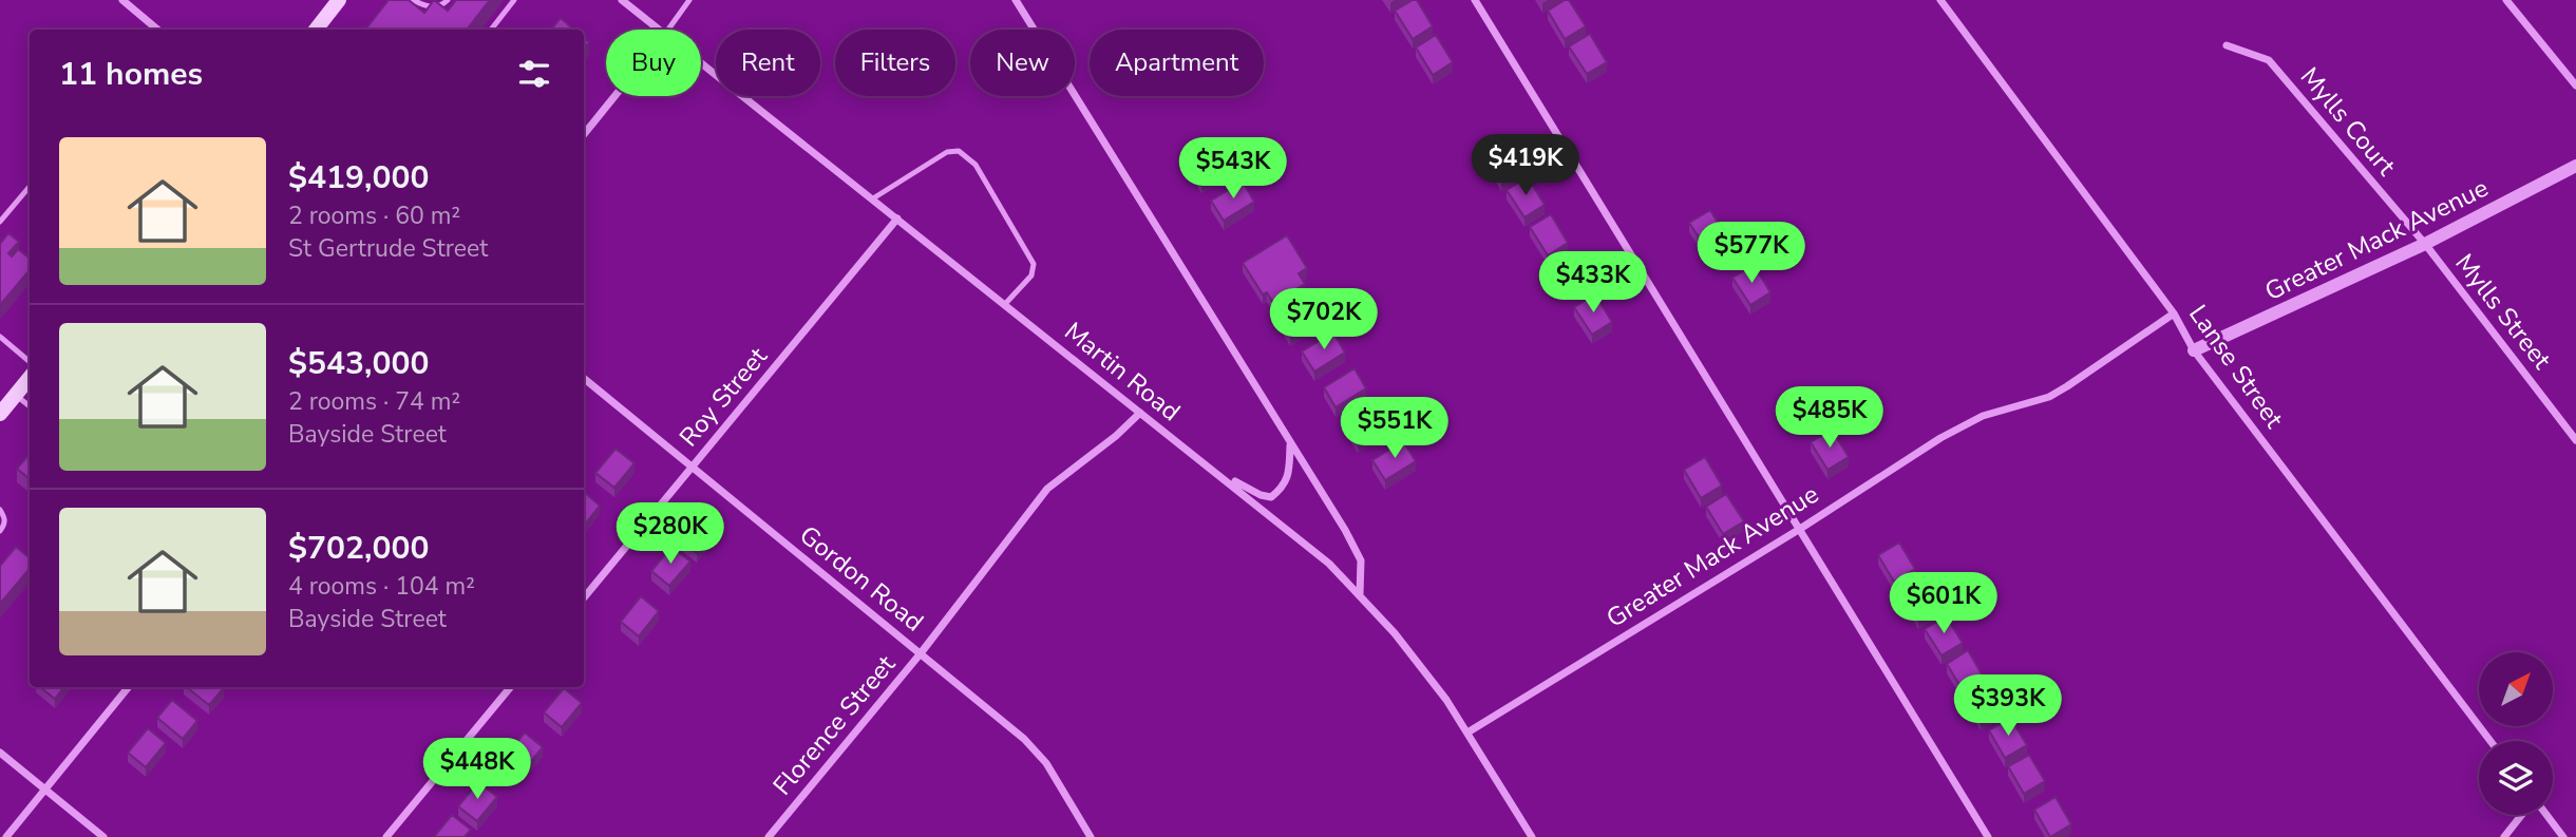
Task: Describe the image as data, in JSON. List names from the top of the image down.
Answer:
{
  "streets": {
    "street": [
      "Mylls Court",
      "Greater Mack Avenue",
      "Mylls Street",
      "Lanse Street",
      "Martin Road",
      "Roy Street",
      "Gordon Road",
      "Florence Street"
    ]
  },
  "crossings": [
    ["Mylls Court", "Greater Mack Avenue"],
    ["Mylls Court", "Mylls Street"],
    ["Greater Mack Avenue", "Mylls Street"],
    ["Greater Mack Avenue", "Lanse Street"],
    ["Greater Mack Avenue", "Martin Road"],
    ["Martin Road", "Roy Street"],
    ["Martin Road", "Florence Street"],
    ["Roy Street", "Gordon Road"],
    ["Gordon Road", "Florence Street"]
  ],
  "north": "top right",
  "page": {
    "chip": [
      "Buy",
      "Rent",
      "Filters",
      "New",
      "Apartment"
    ],
    "heading": "11 homes",
    "list": [
      {
        "name": "$419,000",
        "note": "2 rooms · 60 m² · St Gertrude Street"
      },
      {
        "name": "$543,000",
        "note": "2 rooms · 74 m² · Bayside Street"
      },
      {
        "name": "$702,000",
        "note": "4 rooms · 104 m² · Bayside Street"
      }
    ],
    "price": [
      "$419K",
      "$543K",
      "$577K",
      "$433K",
      "$702K",
      "$485K",
      "$551K",
      "$280K",
      "$601K",
      "$393K",
      "$448K"
    ]
  }
}
